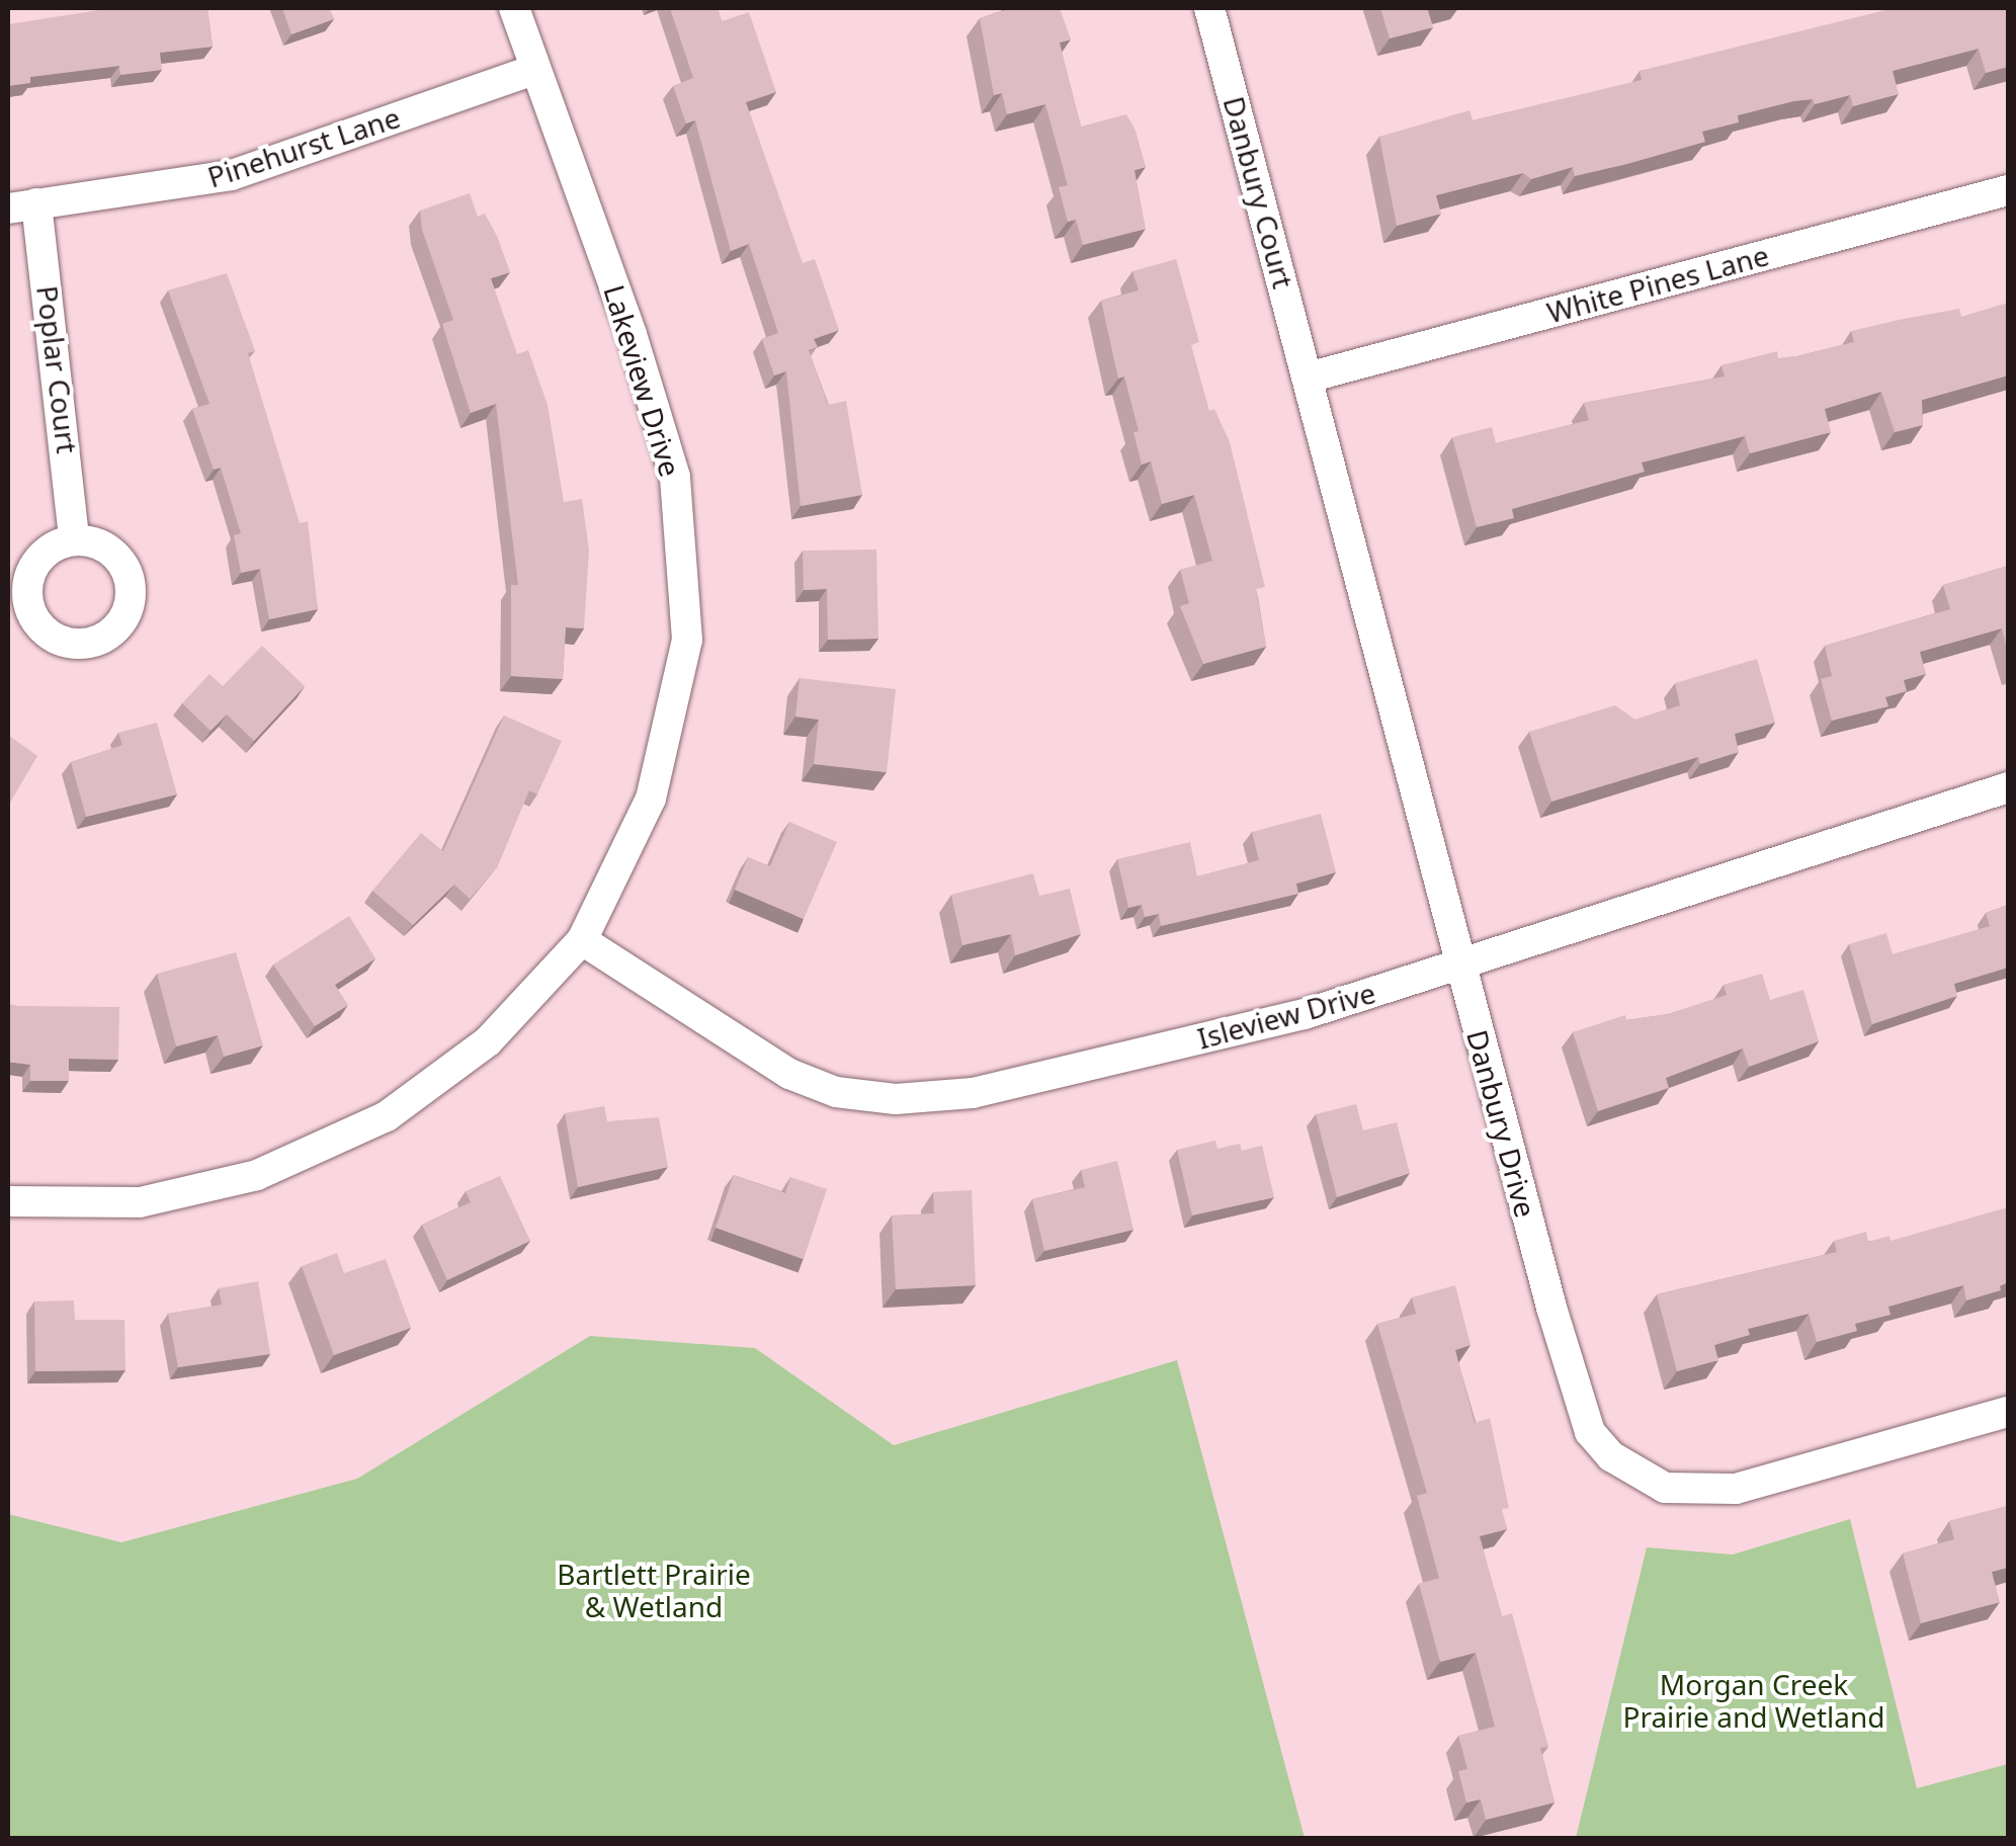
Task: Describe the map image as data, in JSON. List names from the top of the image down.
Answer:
{
  "streets": {
    "street": [
      "Pinehurst Lane",
      "Danbury Court",
      "White Pines Lane",
      "Poplar Court",
      "Lakeview Drive",
      "Isleview Drive",
      "Danbury Drive"
    ]
  },
  "crossings": [
    ["Pinehurst Lane", "Poplar Court"],
    ["Pinehurst Lane", "Lakeview Drive"],
    ["Danbury Court", "White Pines Lane"],
    ["Danbury Court", "Danbury Drive"],
    ["White Pines Lane", "Danbury Drive"],
    ["Lakeview Drive", "Isleview Drive"],
    ["Isleview Drive", "Danbury Drive"]
  ],
  "parks": ["Bartlett Prairie & Wetland", "Morgan Creek Prairie and Wetland"]
}
